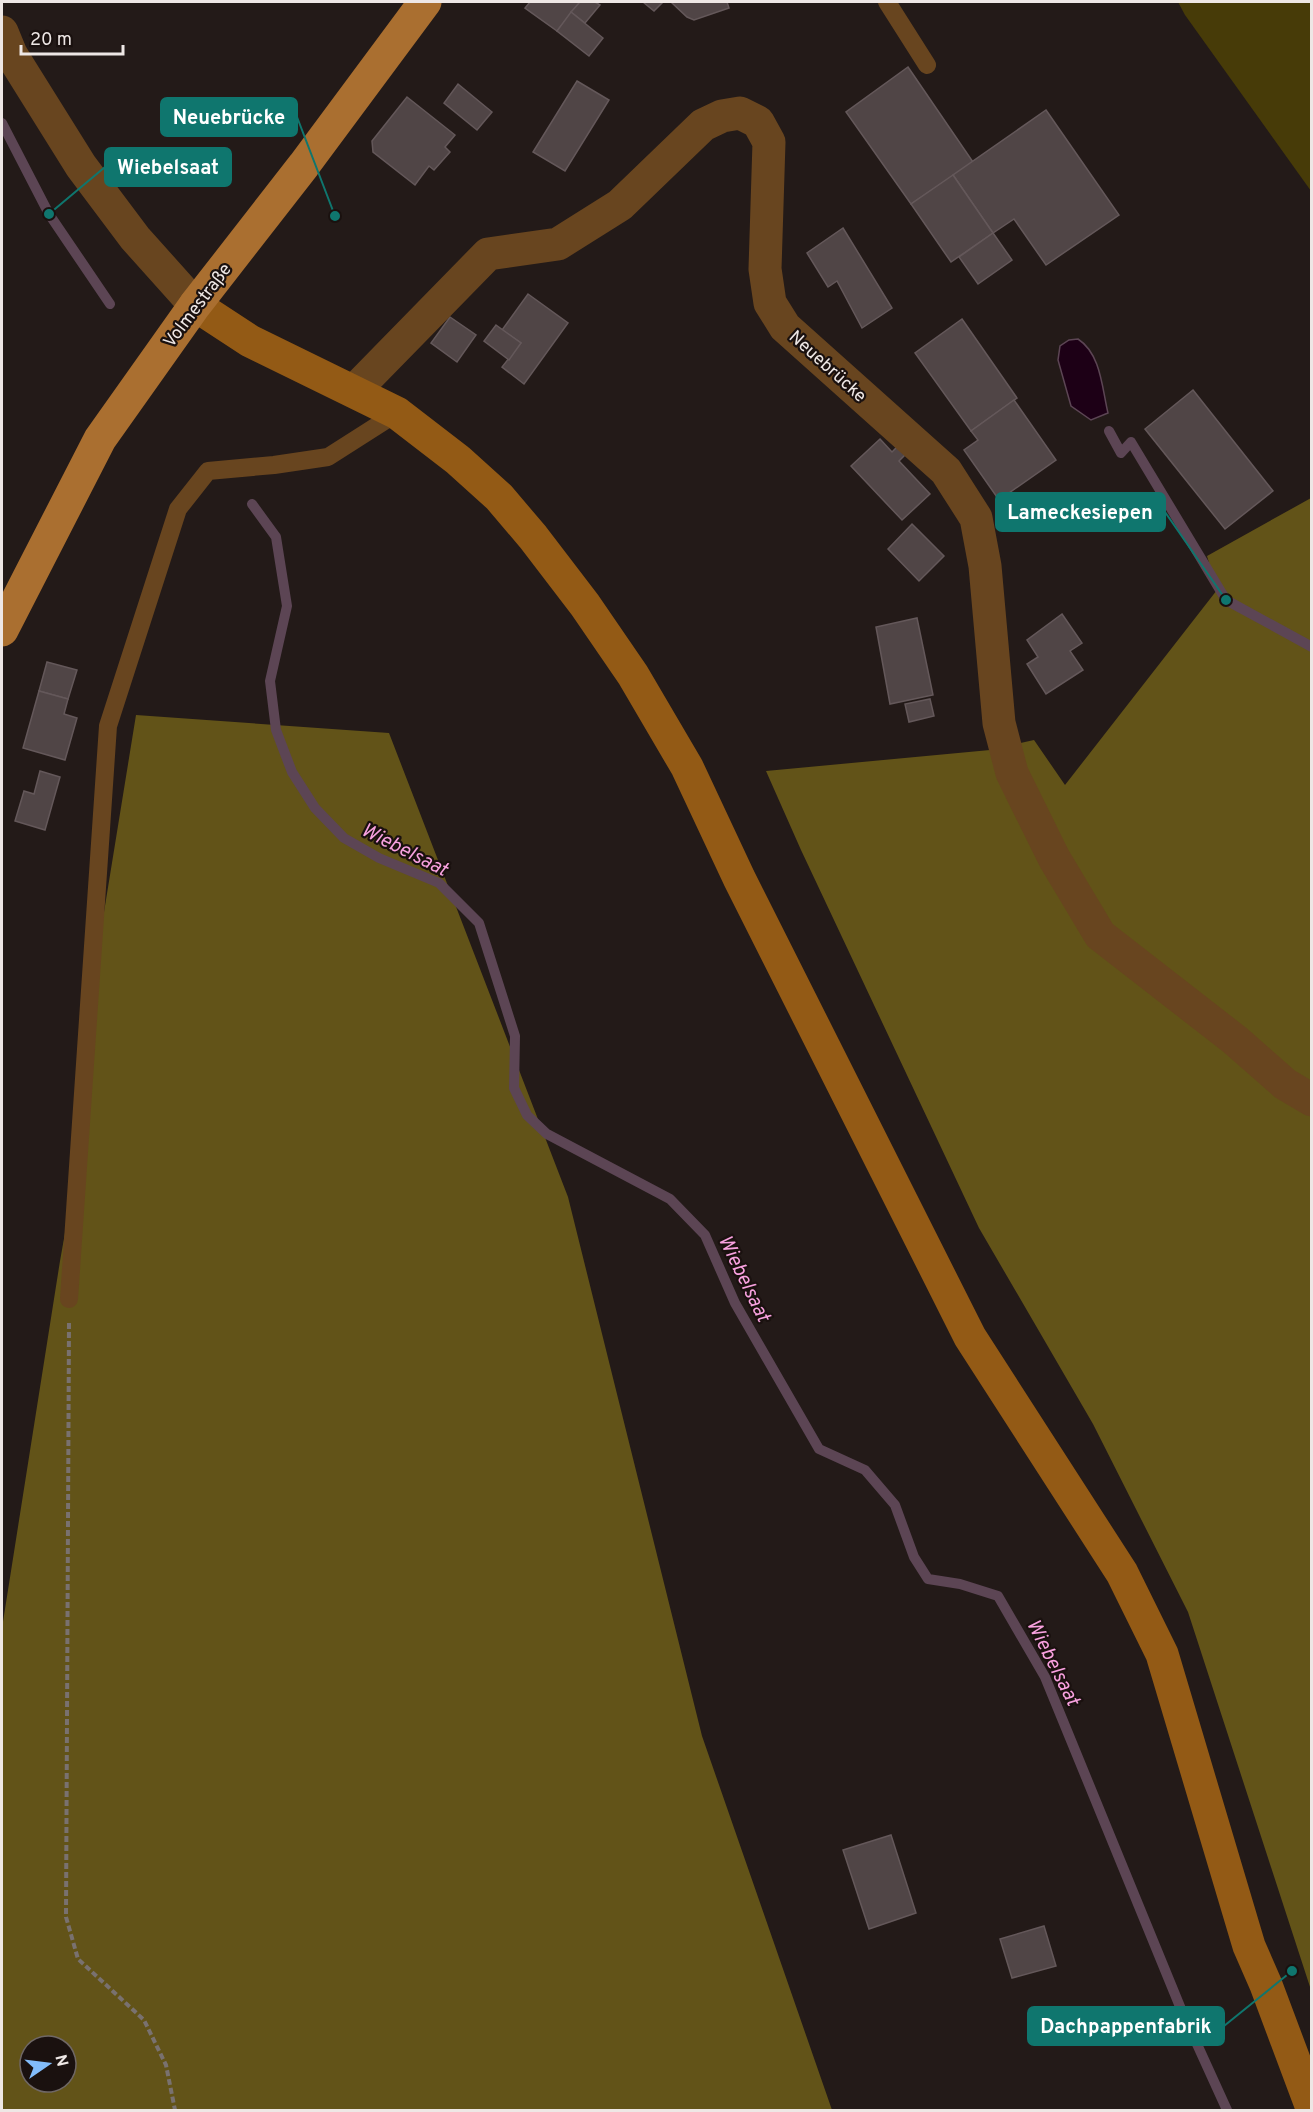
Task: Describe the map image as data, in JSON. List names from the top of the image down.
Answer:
{
  "streets": {
    "main road": ["Volmestraße"],
    "street": ["Neuebrücke"]
  },
  "water": ["Wiebelsaat"],
  "places": [
    "Wiebelsaat",
    "Neuebrücke",
    "Lameckesiepen",
    "Dachpappenfabrik"
  ],
  "scale_bar": "20 m",
  "north": "right"
}
